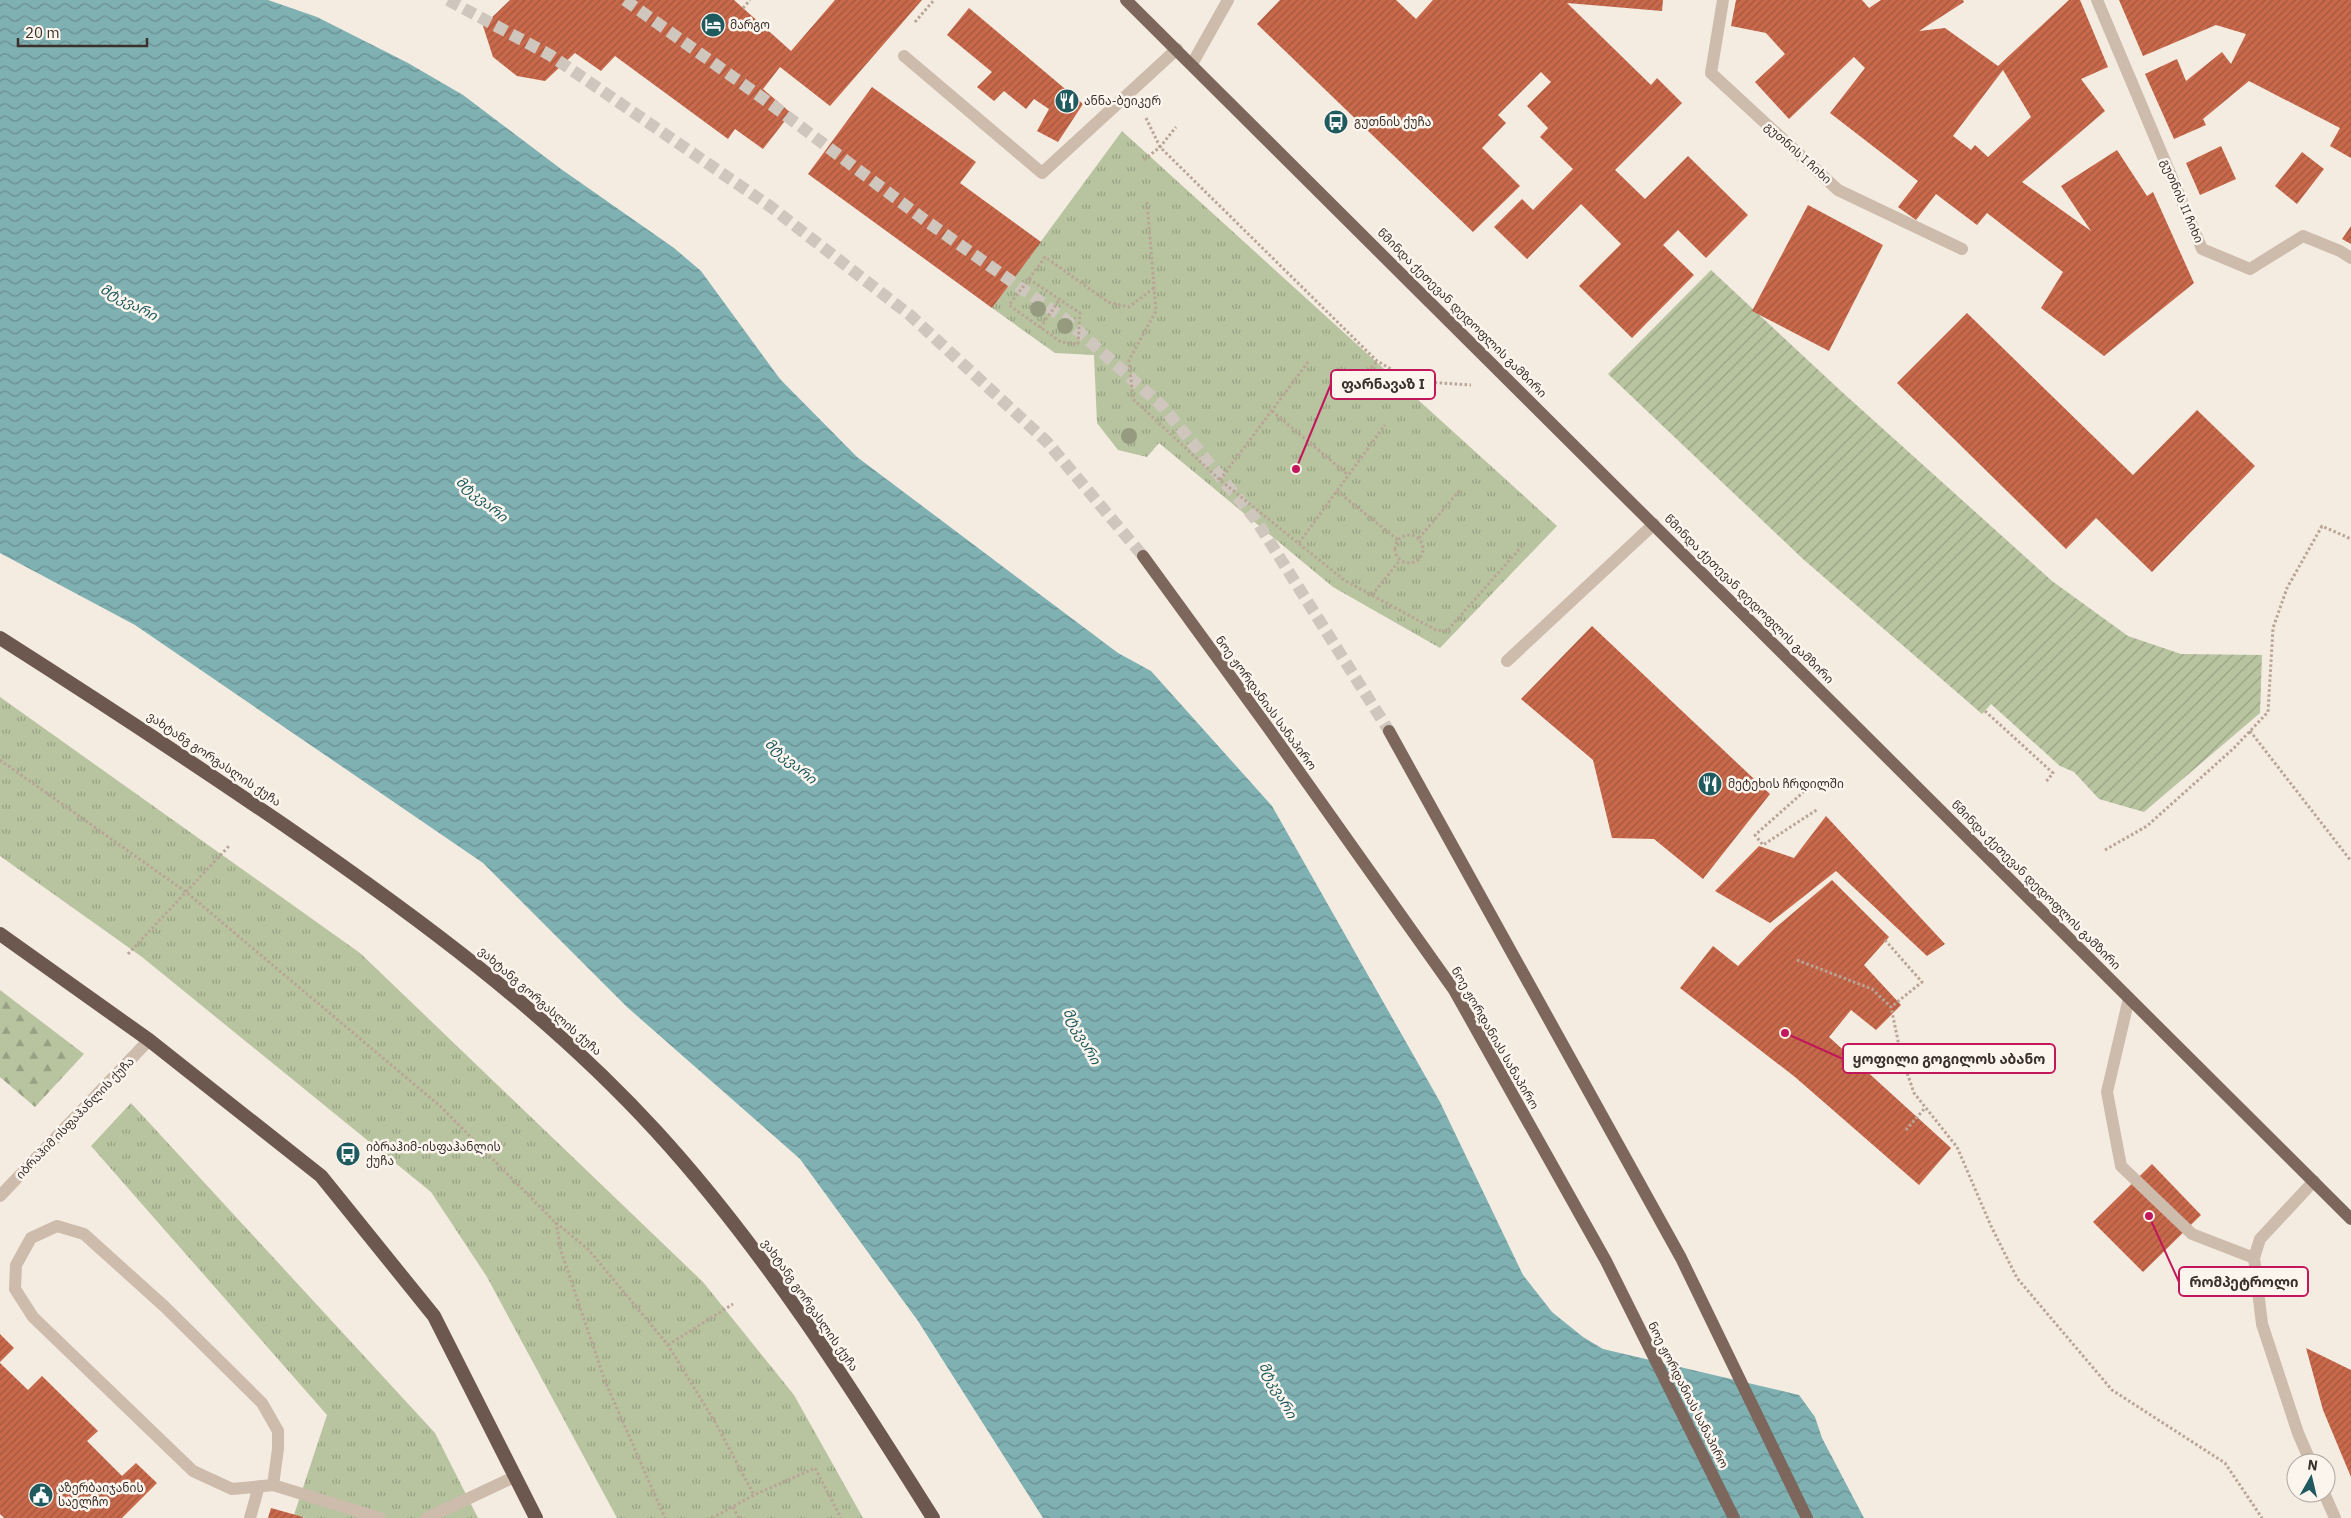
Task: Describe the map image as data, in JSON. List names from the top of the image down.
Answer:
{
  "streets": {
    "highway": ["ვახტანგ გორგასლის ქუჩა"],
    "main road": ["წმინდა ქეთევან დედოფლის გამზირი", "ნოე ჟორდანიას სანაპირო"],
    "street": ["გუთნის I ჩიხი", "გუთნის II ჩიხი", "იბრაჰიმ ისფაჰანლის ქუჩა"]
  },
  "water": ["მტკვარი"],
  "places": {
    "hotel": ["მარგო"],
    "restaurant": ["ანნა-ბეიკერ", "მეტეხის ჩრდილში"],
    "bus stop": ["გუთნის ქუჩა", "იბრაჰიმ-ისფაჰანლის ქუჩა"],
    "other": ["ფარნავაზ I", "ყოფილი გოგილოს აბანო", "რომპეტროლი"],
    "public building": ["აზერბაიჯანის საელჩო"]
  },
  "scale_bar": "20 m",
  "north": "top"
}
